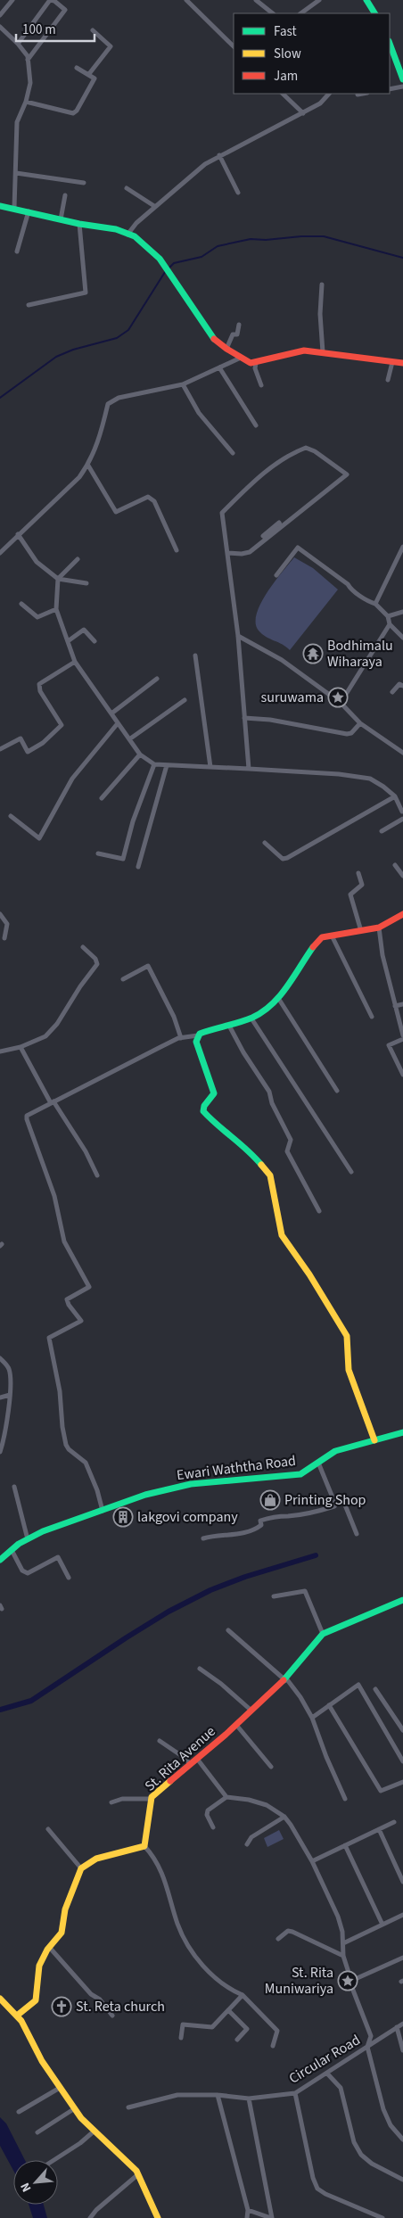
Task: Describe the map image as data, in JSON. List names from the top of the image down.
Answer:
{
  "streets": {
    "street": ["Ewari Waththa Road", "St. Rita Avenue", "Circular Road"]
  },
  "places": {
    "temple": ["Bodhimalu Wiharaya"],
    "place": ["suruwama", "St. Rita Muniwariya"],
    "shop": ["Printing Shop"],
    "building": ["lakgovi company"],
    "church": ["St. Reta church"]
  },
  "legend": ["Fast", "Slow", "Jam"],
  "scale_bar": "100 m",
  "north": "bottom left"
}
